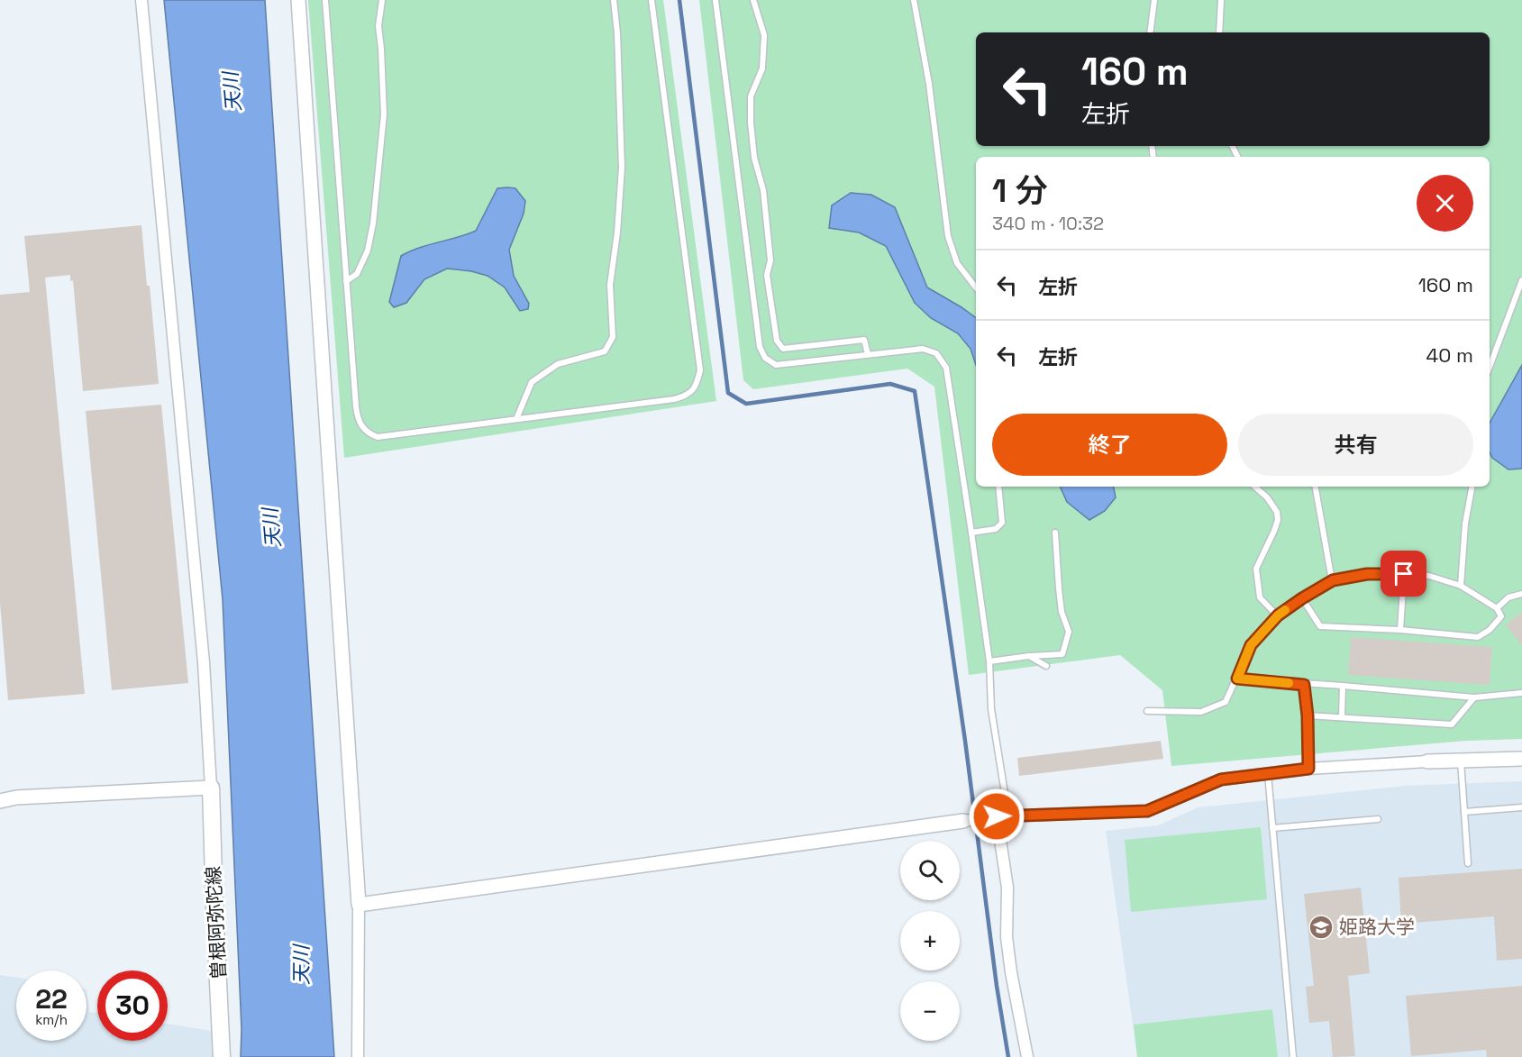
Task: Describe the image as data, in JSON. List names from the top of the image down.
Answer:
{
  "streets": {
    "main road": ["曽根阿弥陀線"]
  },
  "water": ["天川"],
  "places": {
    "school or university": ["姫路大学"]
  },
  "page": {
    "turn": ["160 m", "左折"],
    "heading": ["1 分", "340 m · 10:32"],
    "list": [
      {
        "name": "左折",
        "value": "160 m"
      },
      {
        "name": "左折",
        "value": "40 m"
      }
    ],
    "buttons": ["終了", "共有"],
    "map_buttons": ["+", "−"],
    "speed": "22 km/h",
    "limit": "30"
  }
}
